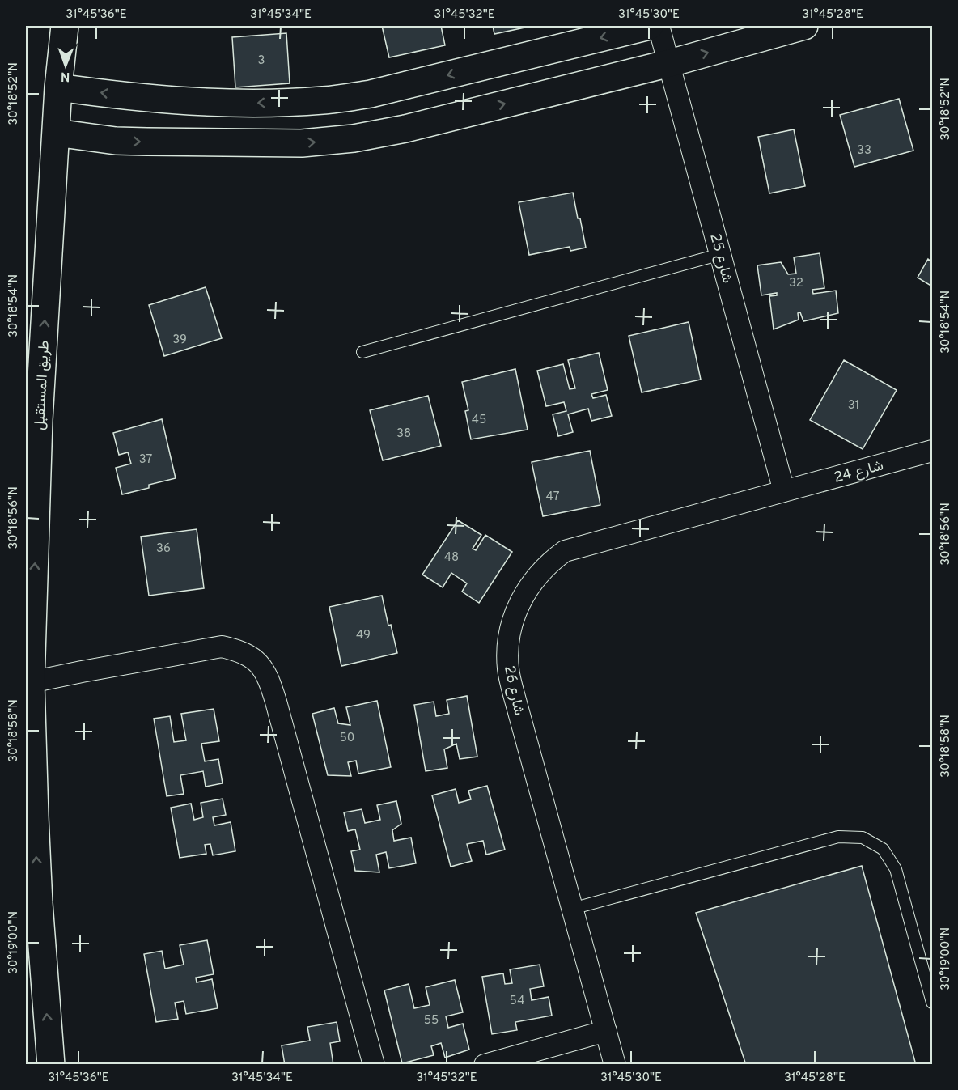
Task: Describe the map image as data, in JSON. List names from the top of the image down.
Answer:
{
  "streets": {
    "street": [
      "شارع 25",
      "طريق المستقبل",
      "شارع 24",
      "شارع 26"
    ]
  },
  "crossings": [
    ["شارع 25", "شارع 24"],
    ["شارع 25", "شارع 26"],
    ["شارع 24", "شارع 26"]
  ],
  "one_way": ["طريق المستقبل"],
  "house_numbers": [
    "3",
    "33",
    "32",
    "39",
    "31",
    "45",
    "38",
    "37",
    "47",
    "36",
    "48",
    "49",
    "50",
    "54",
    "55"
  ],
  "north": "bottom",
  "coordinates": [
    "31°45'36\"E",
    "31°45'34\"E",
    "31°45'32\"E",
    "31°45'30\"E",
    "31°45'28\"E",
    "30°18'52\"N",
    "30°18'54\"N",
    "30°18'56\"N",
    "30°18'58\"N",
    "30°19'00\"N"
  ]
}
